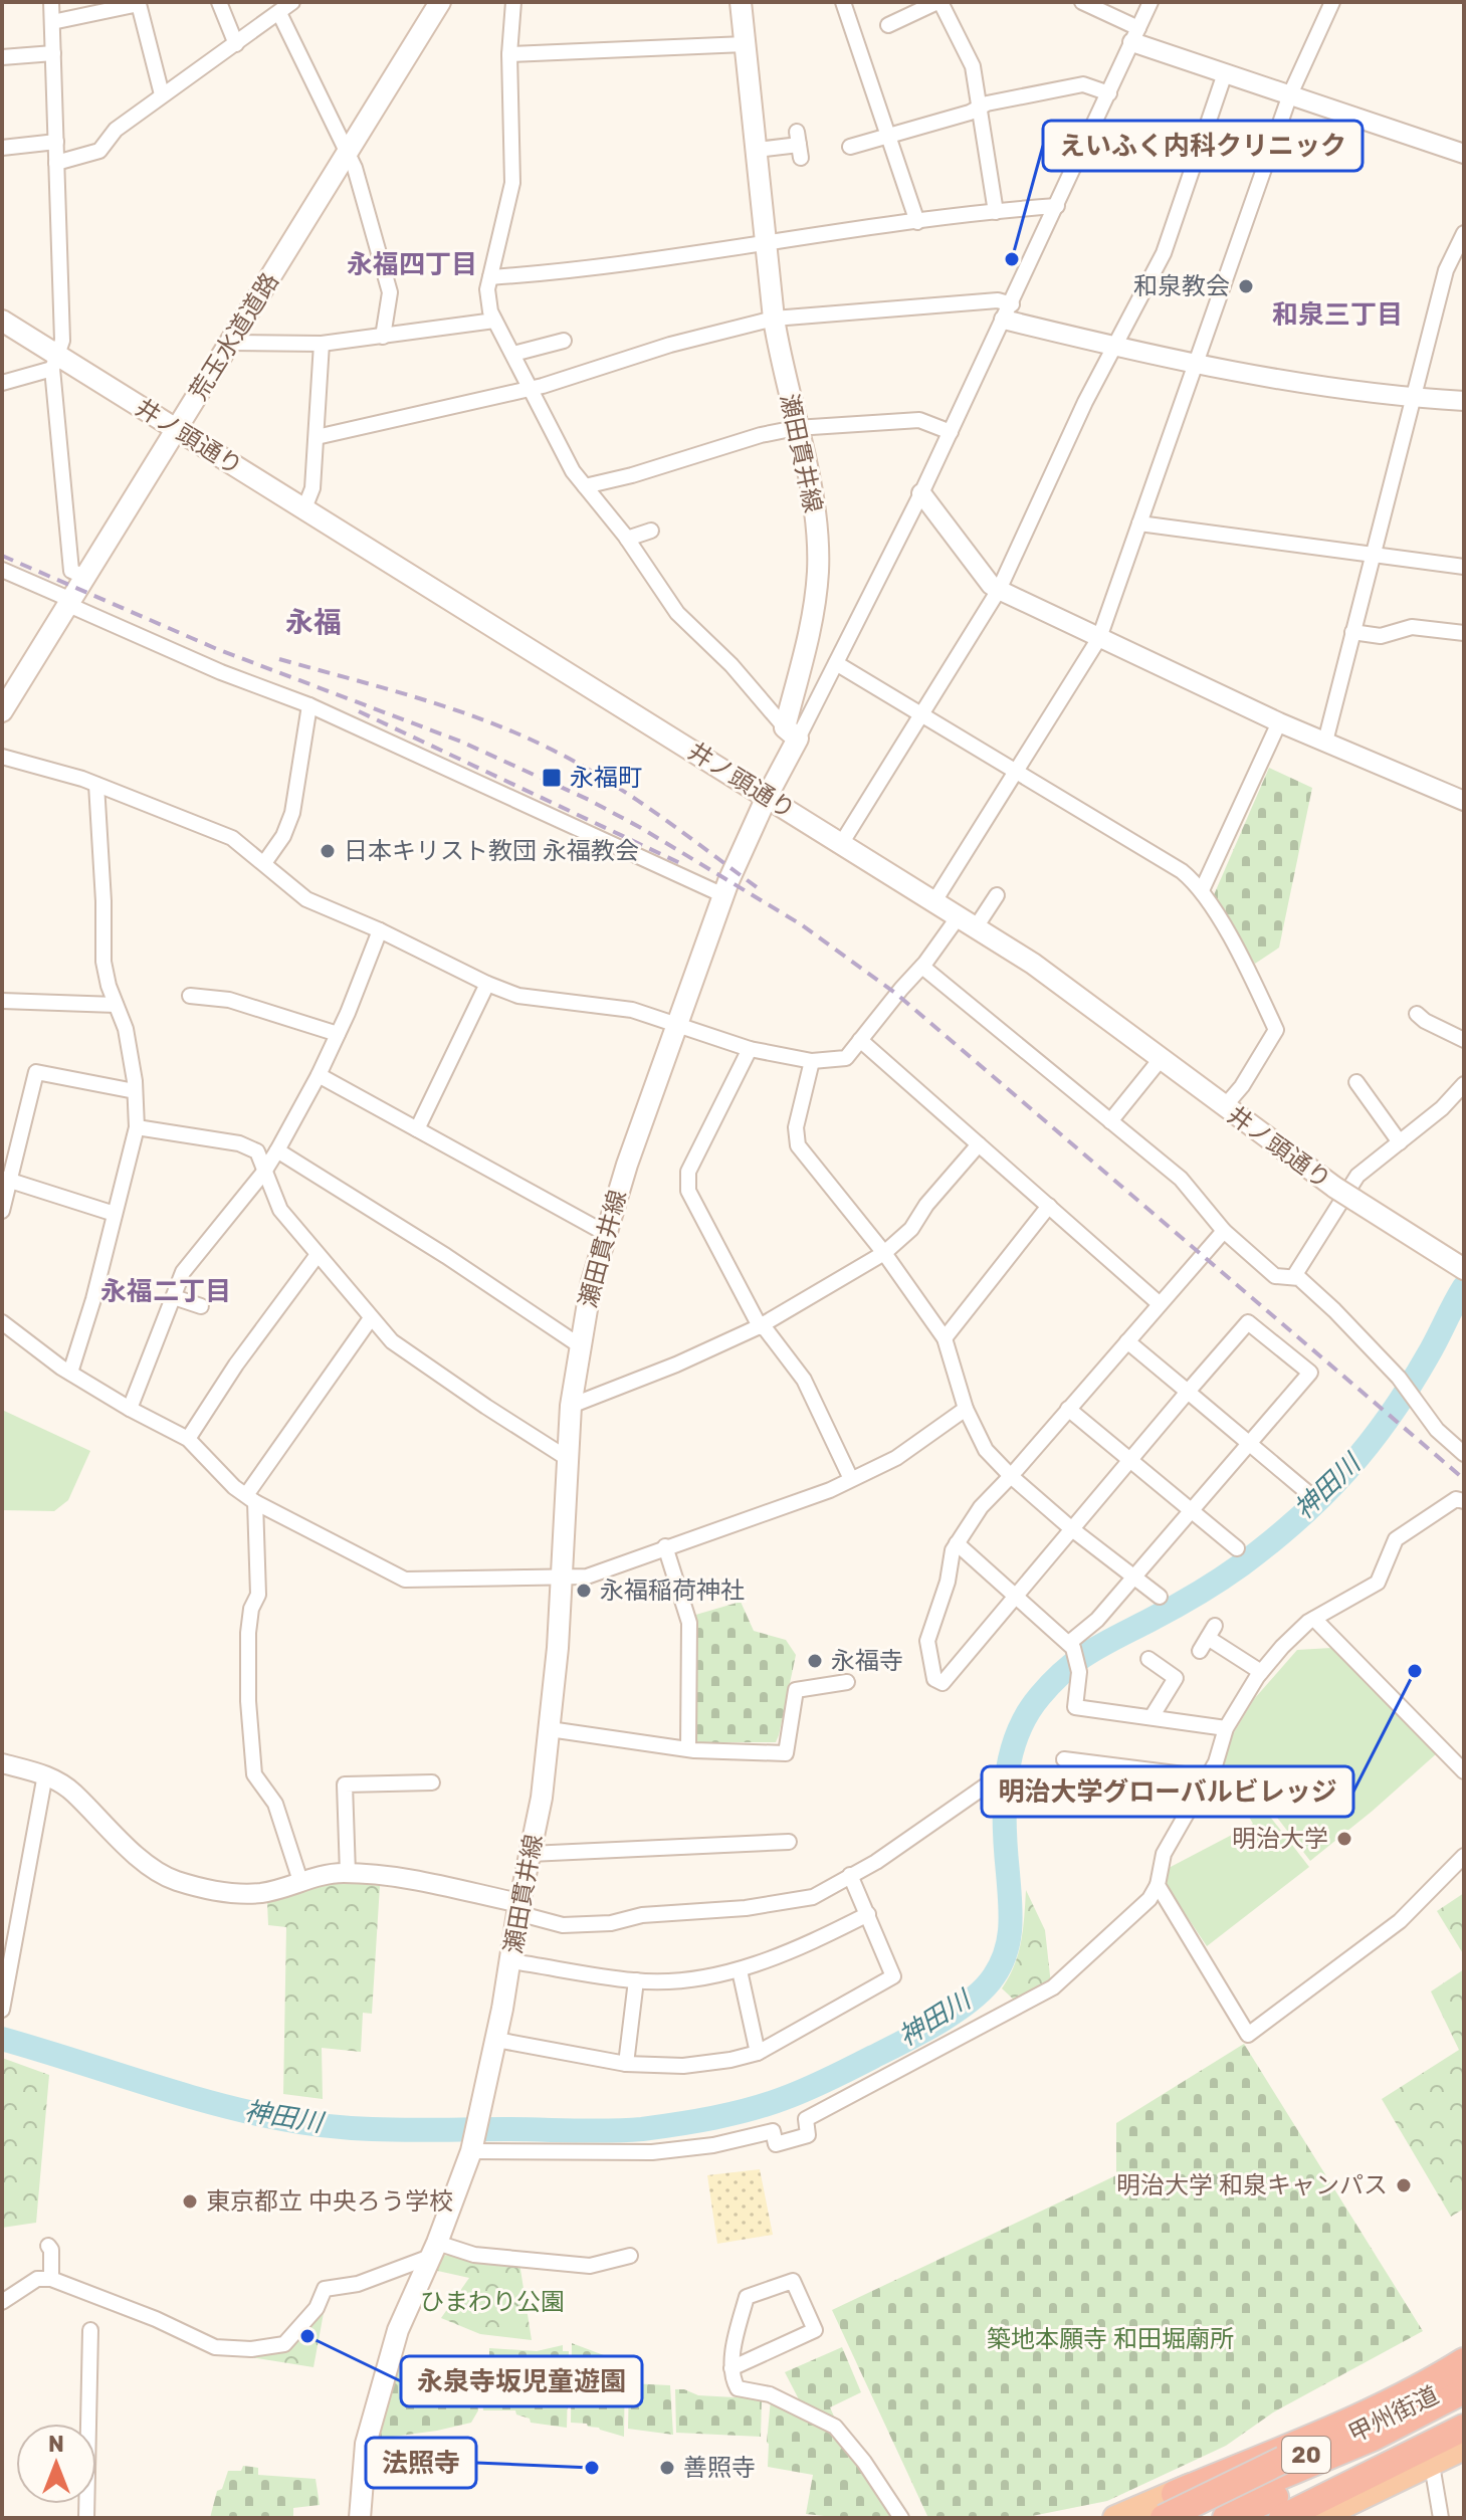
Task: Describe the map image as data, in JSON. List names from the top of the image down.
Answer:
{
  "streets": {
    "highway": ["甲州街道", "20"],
    "main road": ["荒玉水道道路", "井ノ頭通り", "瀬田貫井線"]
  },
  "crossings": [
    ["荒玉水道道路", "井ノ頭通り"],
    ["井ノ頭通り", "瀬田貫井線"]
  ],
  "districts": [
    "永福四丁目",
    "和泉三丁目",
    "永福",
    "永福二丁目"
  ],
  "water": ["神田川"],
  "parks": ["ひまわり公園", "築地本願寺 和田堀廟所"],
  "places": {
    "other": [
      "えいふく内科クリニック",
      "和泉教会",
      "日本キリスト教団 永福教会",
      "永福稲荷神社",
      "永福寺",
      "明治大学グローバルビレッジ",
      "明治大学",
      "明治大学 和泉キャンパス",
      "東京都立 中央ろう学校",
      "永泉寺坂児童遊園",
      "法照寺",
      "善照寺"
    ],
    "transit": ["永福町"]
  },
  "north": "top"
}
